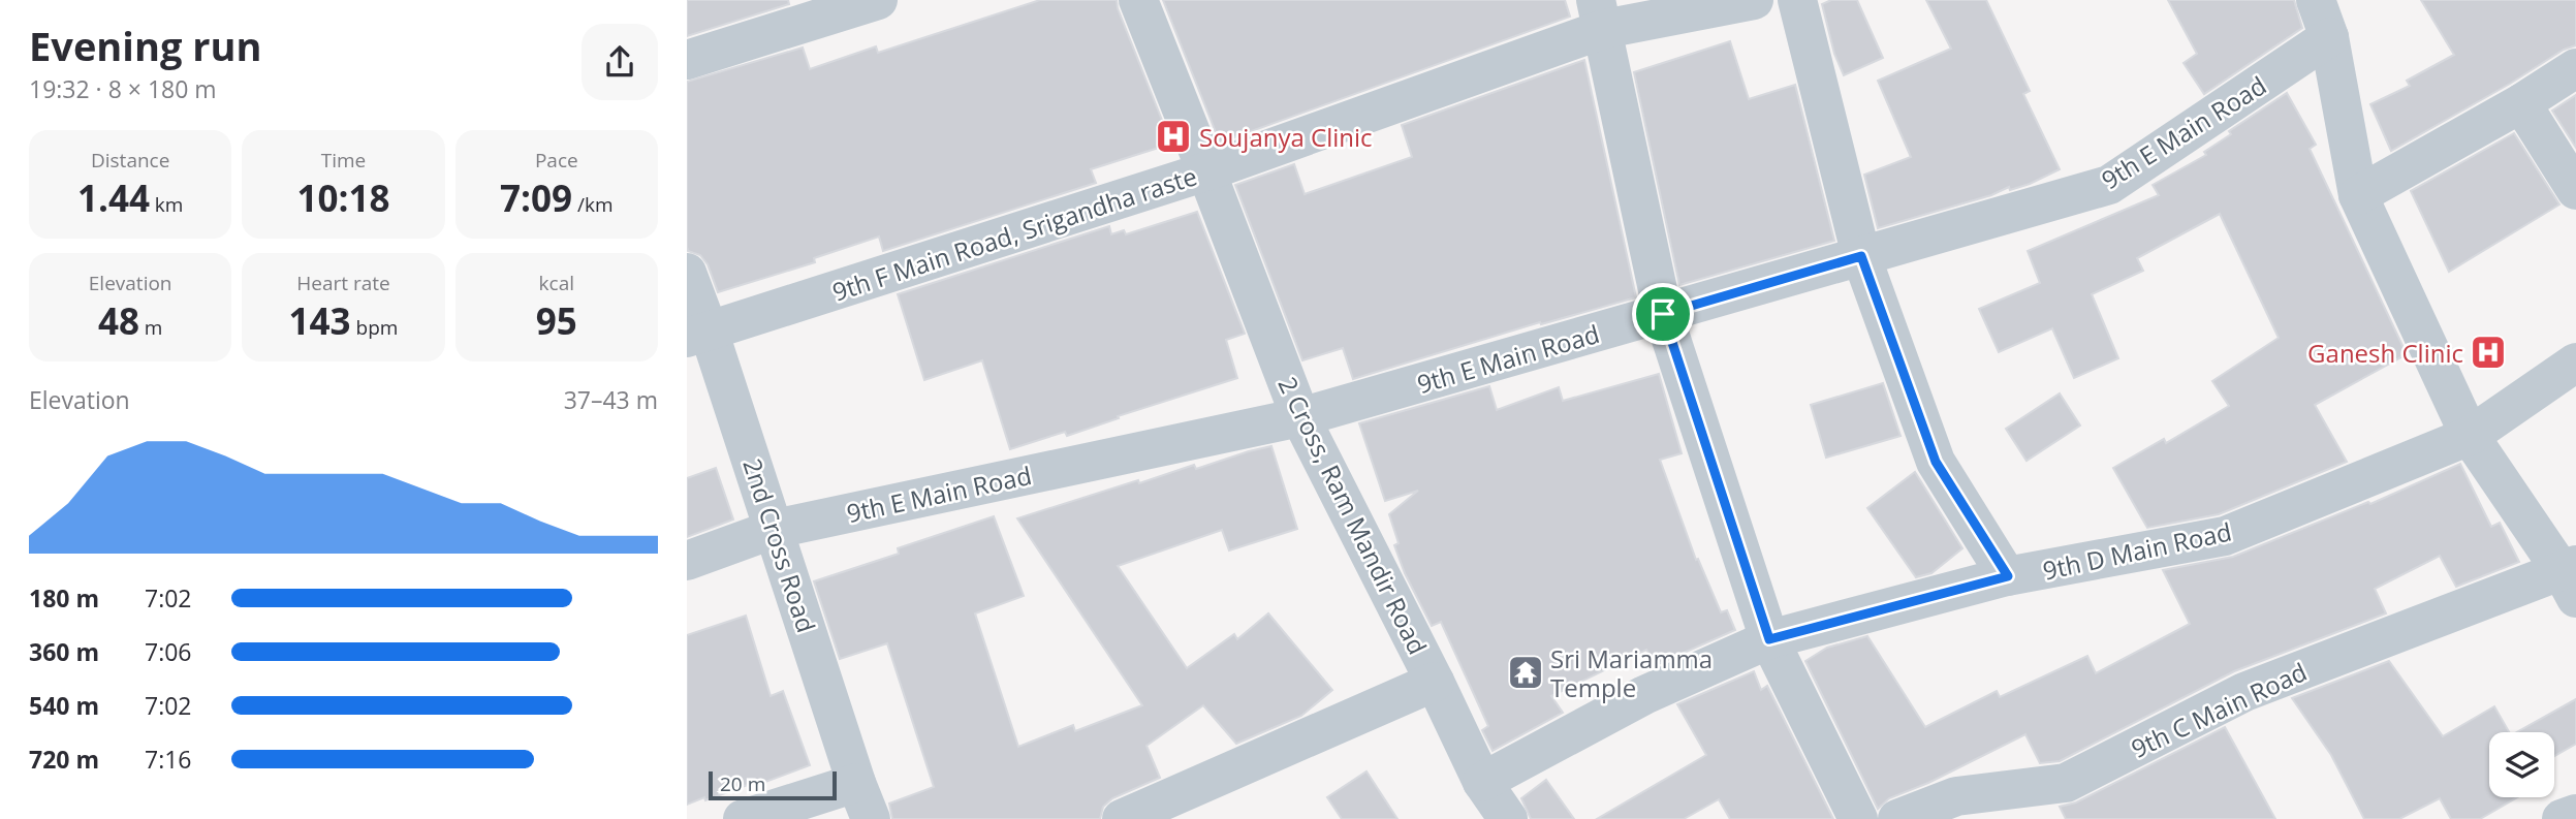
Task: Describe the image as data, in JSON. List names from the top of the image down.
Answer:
{
  "streets": {
    "street": [
      "9th E Main Road",
      "9th F Main Road, Srigandha raste",
      "2 Cross, Ram Mandir Road",
      "2nd Cross Road",
      "9th D Main Road",
      "9th C Main Road"
    ]
  },
  "crossings": [
    ["9th E Main Road", "2 Cross, Ram Mandir Road"],
    ["9th E Main Road", "2nd Cross Road"],
    ["9th F Main Road, Srigandha raste", "2 Cross, Ram Mandir Road"],
    ["9th F Main Road, Srigandha raste", "2nd Cross Road"],
    ["2 Cross, Ram Mandir Road", "9th D Main Road"]
  ],
  "places": {
    "hospital": ["Soujanya Clinic", "Ganesh Clinic"],
    "temple": ["Sri Mariamma Temple"]
  },
  "scale_bar": "20 m",
  "page": {
    "heading": ["Evening run", "19:32 · 8 × 180 m"],
    "stats": [
      ["Distance", "1.44 km"],
      ["Time", "10:18"],
      ["Pace", "7:09 /km"],
      ["Elevation", "48 m"],
      ["Heart rate", "143 bpm"],
      ["kcal", "95"]
    ],
    "chart": ["Elevation", "37–43 m"],
    "list": [
      {
        "name": "180 m",
        "note": "7:02"
      },
      {
        "name": "360 m",
        "note": "7:06"
      },
      {
        "name": "540 m",
        "note": "7:02"
      },
      {
        "name": "720 m",
        "note": "7:16"
      }
    ],
    "scale": "20 m"
  }
}
